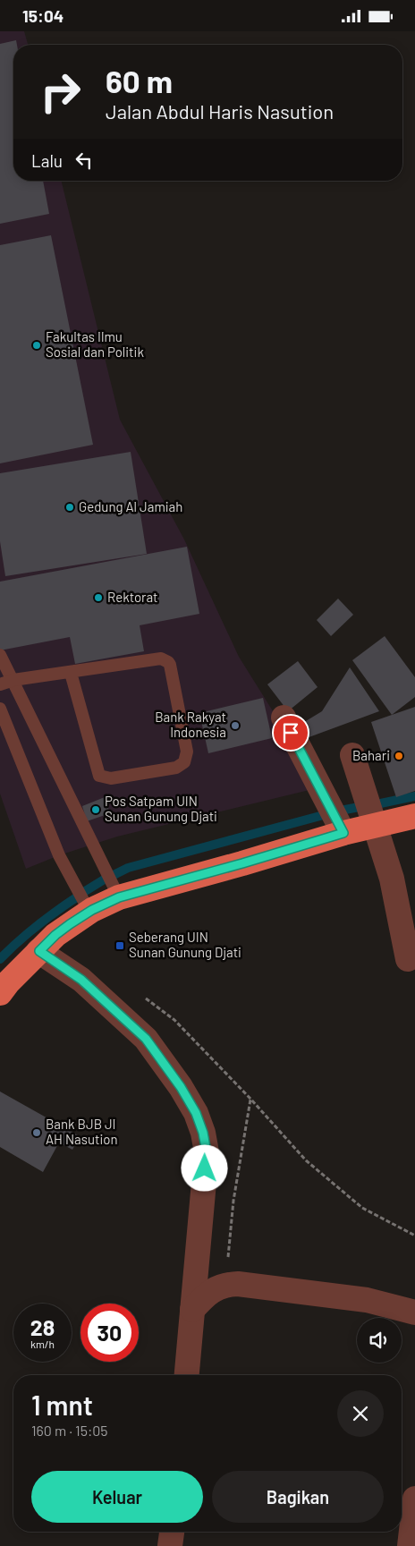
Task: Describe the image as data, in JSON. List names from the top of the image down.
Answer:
{
  "places": {
    "other": [
      "Fakultas Ilmu Sosial dan Politik",
      "Gedung Al Jamiah",
      "Rektorat",
      "Bank Rakyat Indonesia",
      "Bahari",
      "Pos Satpam UIN Sunan Gunung Djati",
      "Bank BJB Jl AH Nasution"
    ],
    "transit": ["Seberang UIN Sunan Gunung Djati"]
  },
  "page": {
    "status": "15:04",
    "turn": ["60 m", "Jalan Abdul Haris Nasution"],
    "then": "Lalu",
    "speed": "28 km/h",
    "limit": "30",
    "heading": ["1 mnt", "160 m · 15:05"],
    "buttons": ["Keluar", "Bagikan"]
  }
}
